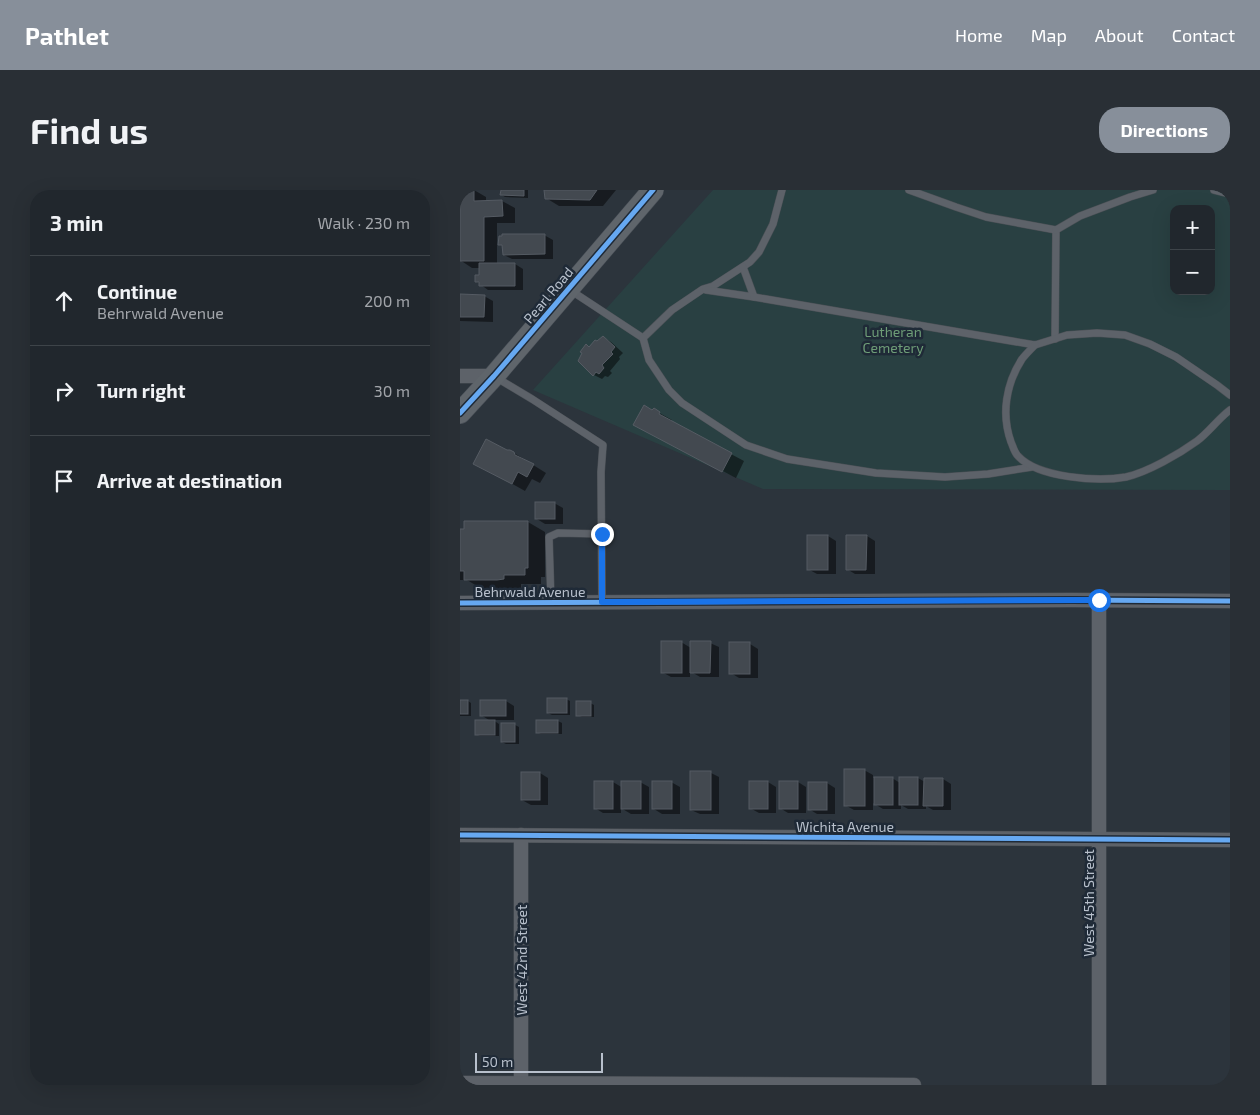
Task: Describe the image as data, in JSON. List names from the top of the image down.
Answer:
{
  "streets": {
    "main road": ["Pearl Road"],
    "street": [
      "Behrwald Avenue",
      "Wichita Avenue",
      "West 45th Street",
      "West 42nd Street"
    ]
  },
  "crossings": [
    ["Behrwald Avenue", "West 45th Street"],
    ["Wichita Avenue", "West 45th Street"],
    ["Wichita Avenue", "West 42nd Street"]
  ],
  "parks": ["Lutheran Cemetery"],
  "scale_bar": "50 m",
  "page": {
    "header": "Pathlet",
    "nav": [
      "Home",
      "Map",
      "About",
      "Contact"
    ],
    "buttons": "Directions",
    "title": "Find us",
    "heading": ["3 min", "Walk · 230 m"],
    "map_buttons": ["+", "−"],
    "list": [
      ["Continue", "Behrwald Avenue", "200 m"],
      ["Turn right", "30 m"],
      "Arrive at destination"
    ],
    "scale": "50 m"
  }
}
